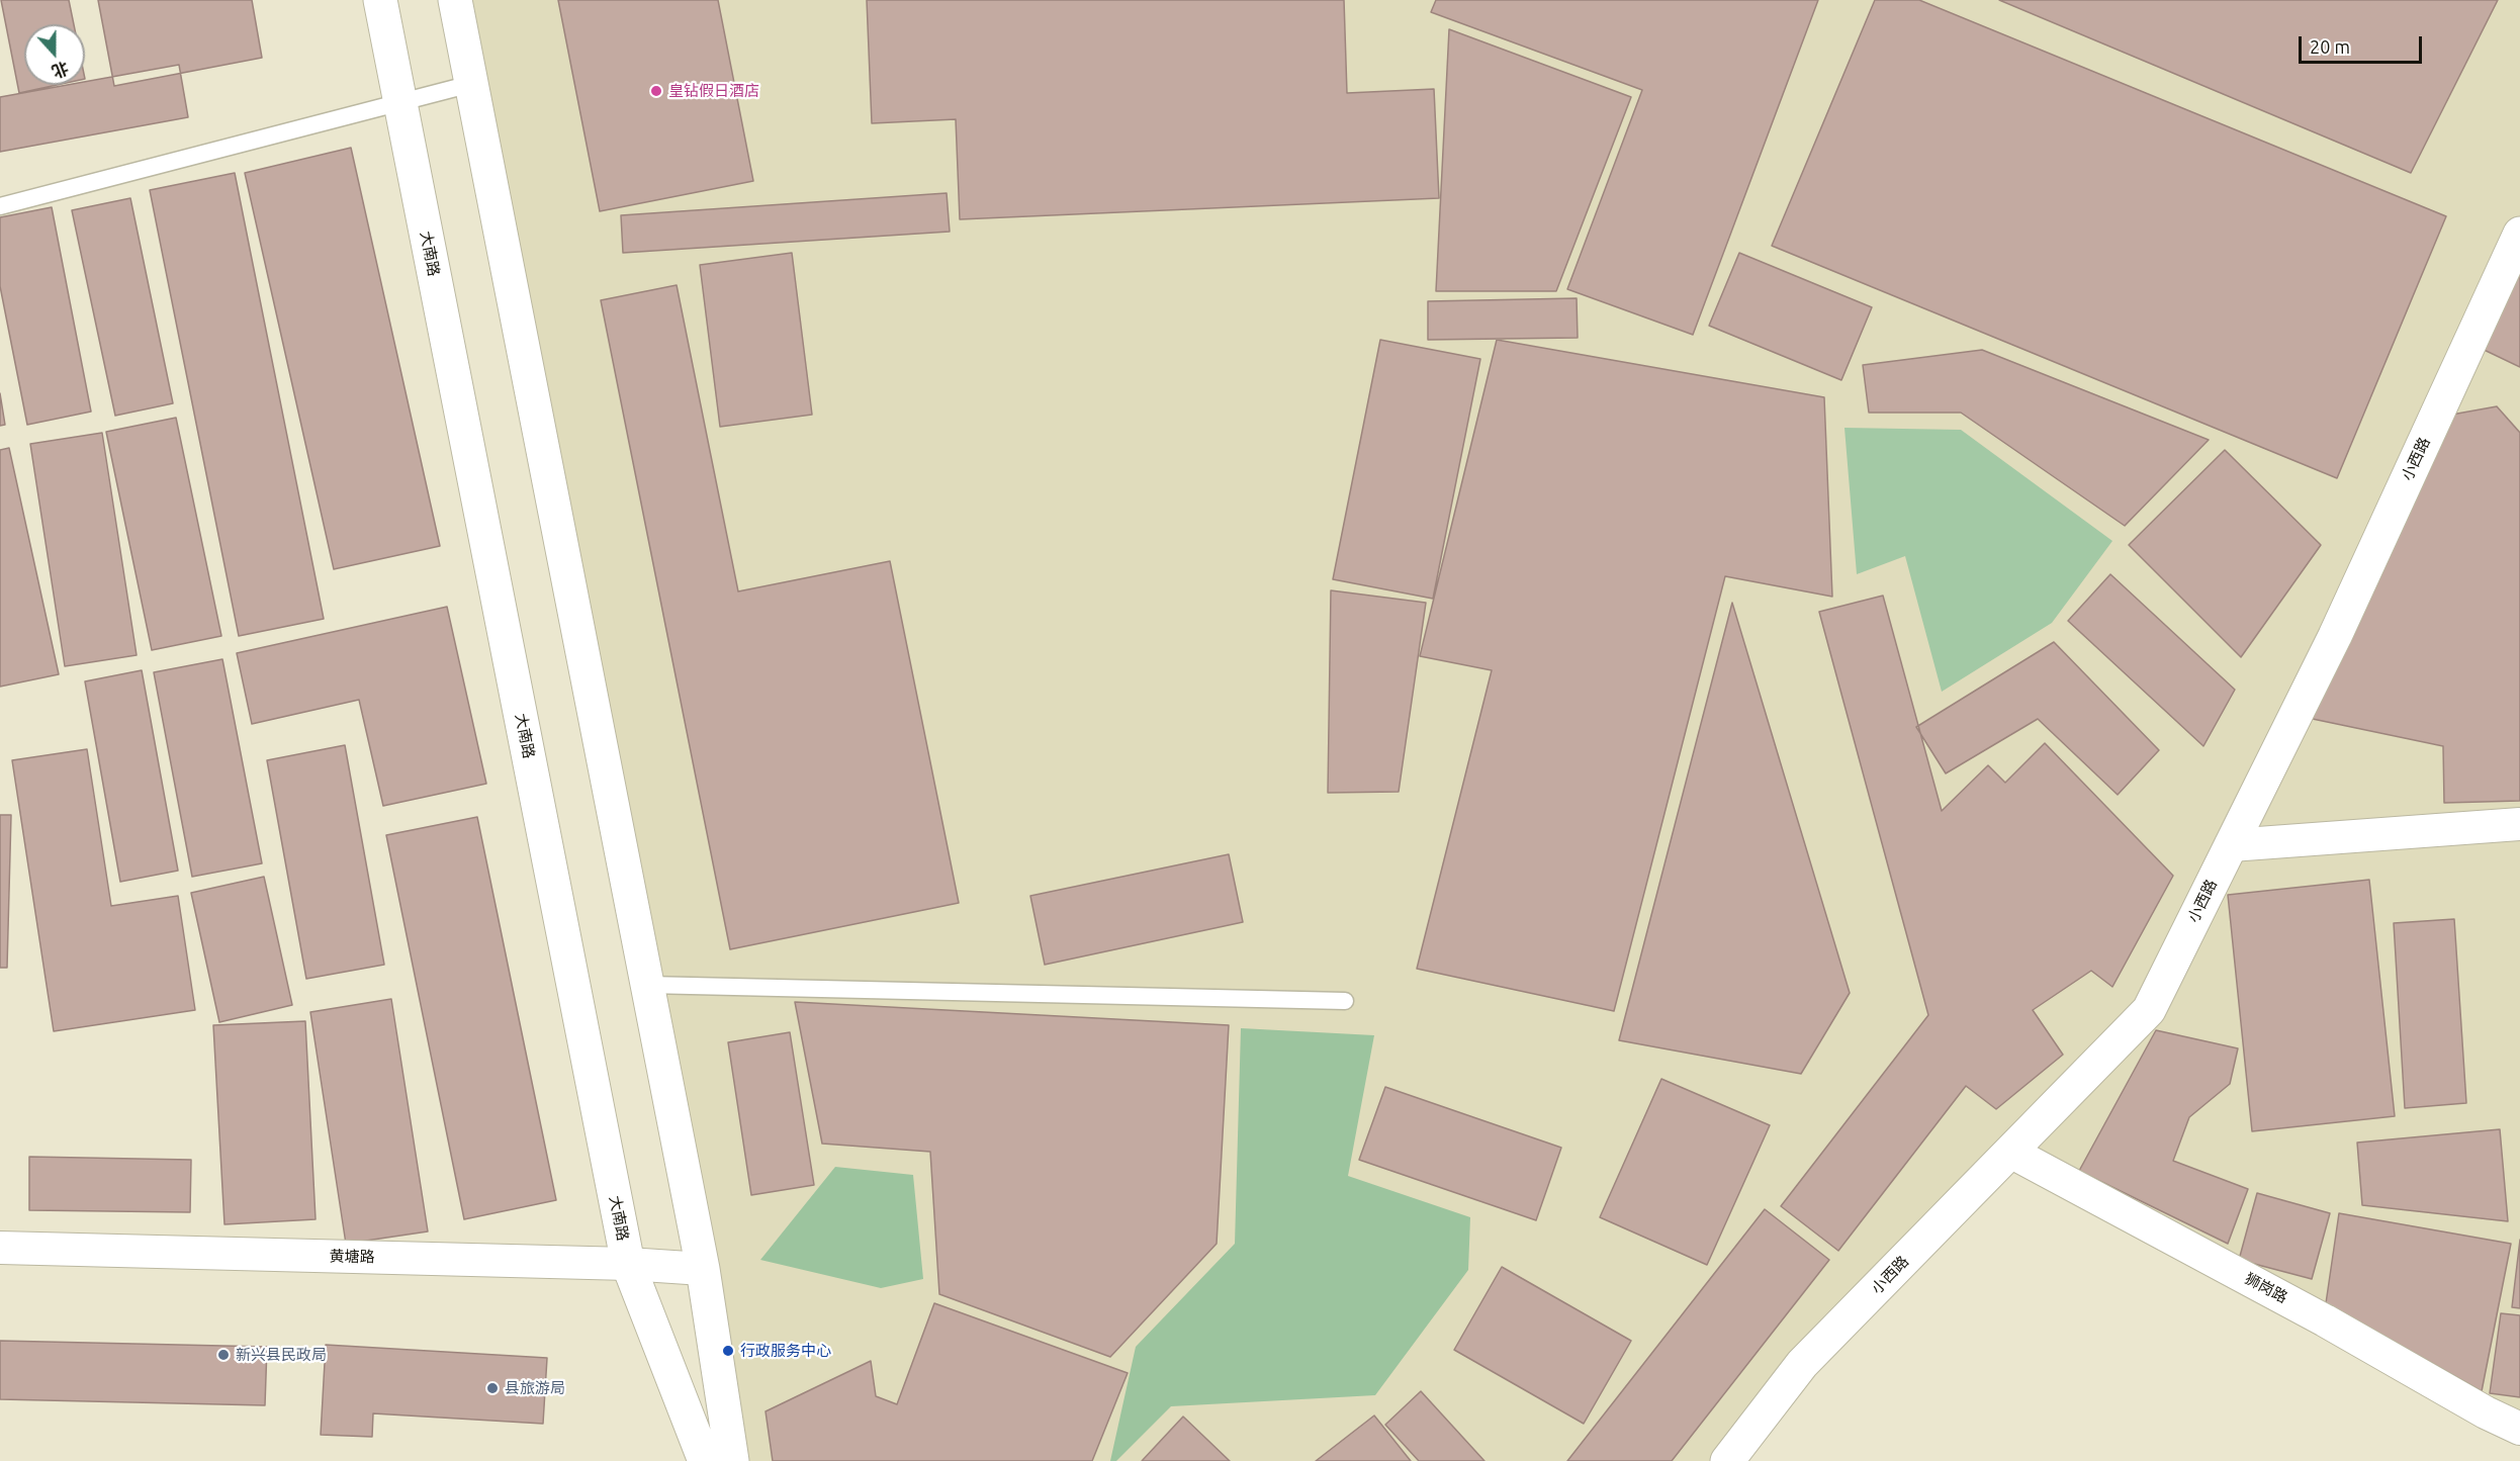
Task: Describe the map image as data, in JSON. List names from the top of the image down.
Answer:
{
  "streets": {
    "street": [
      "大南路",
      "小西路",
      "黄塘路",
      "狮岗路"
    ]
  },
  "crossings": [
    ["大南路", "黄塘路"],
    ["小西路", "狮岗路"]
  ],
  "places": [
    "皇钻假日酒店",
    "行政服务中心",
    "新兴县民政局",
    "县旅游局"
  ],
  "scale_bar": "20 m",
  "north": "bottom"
}
